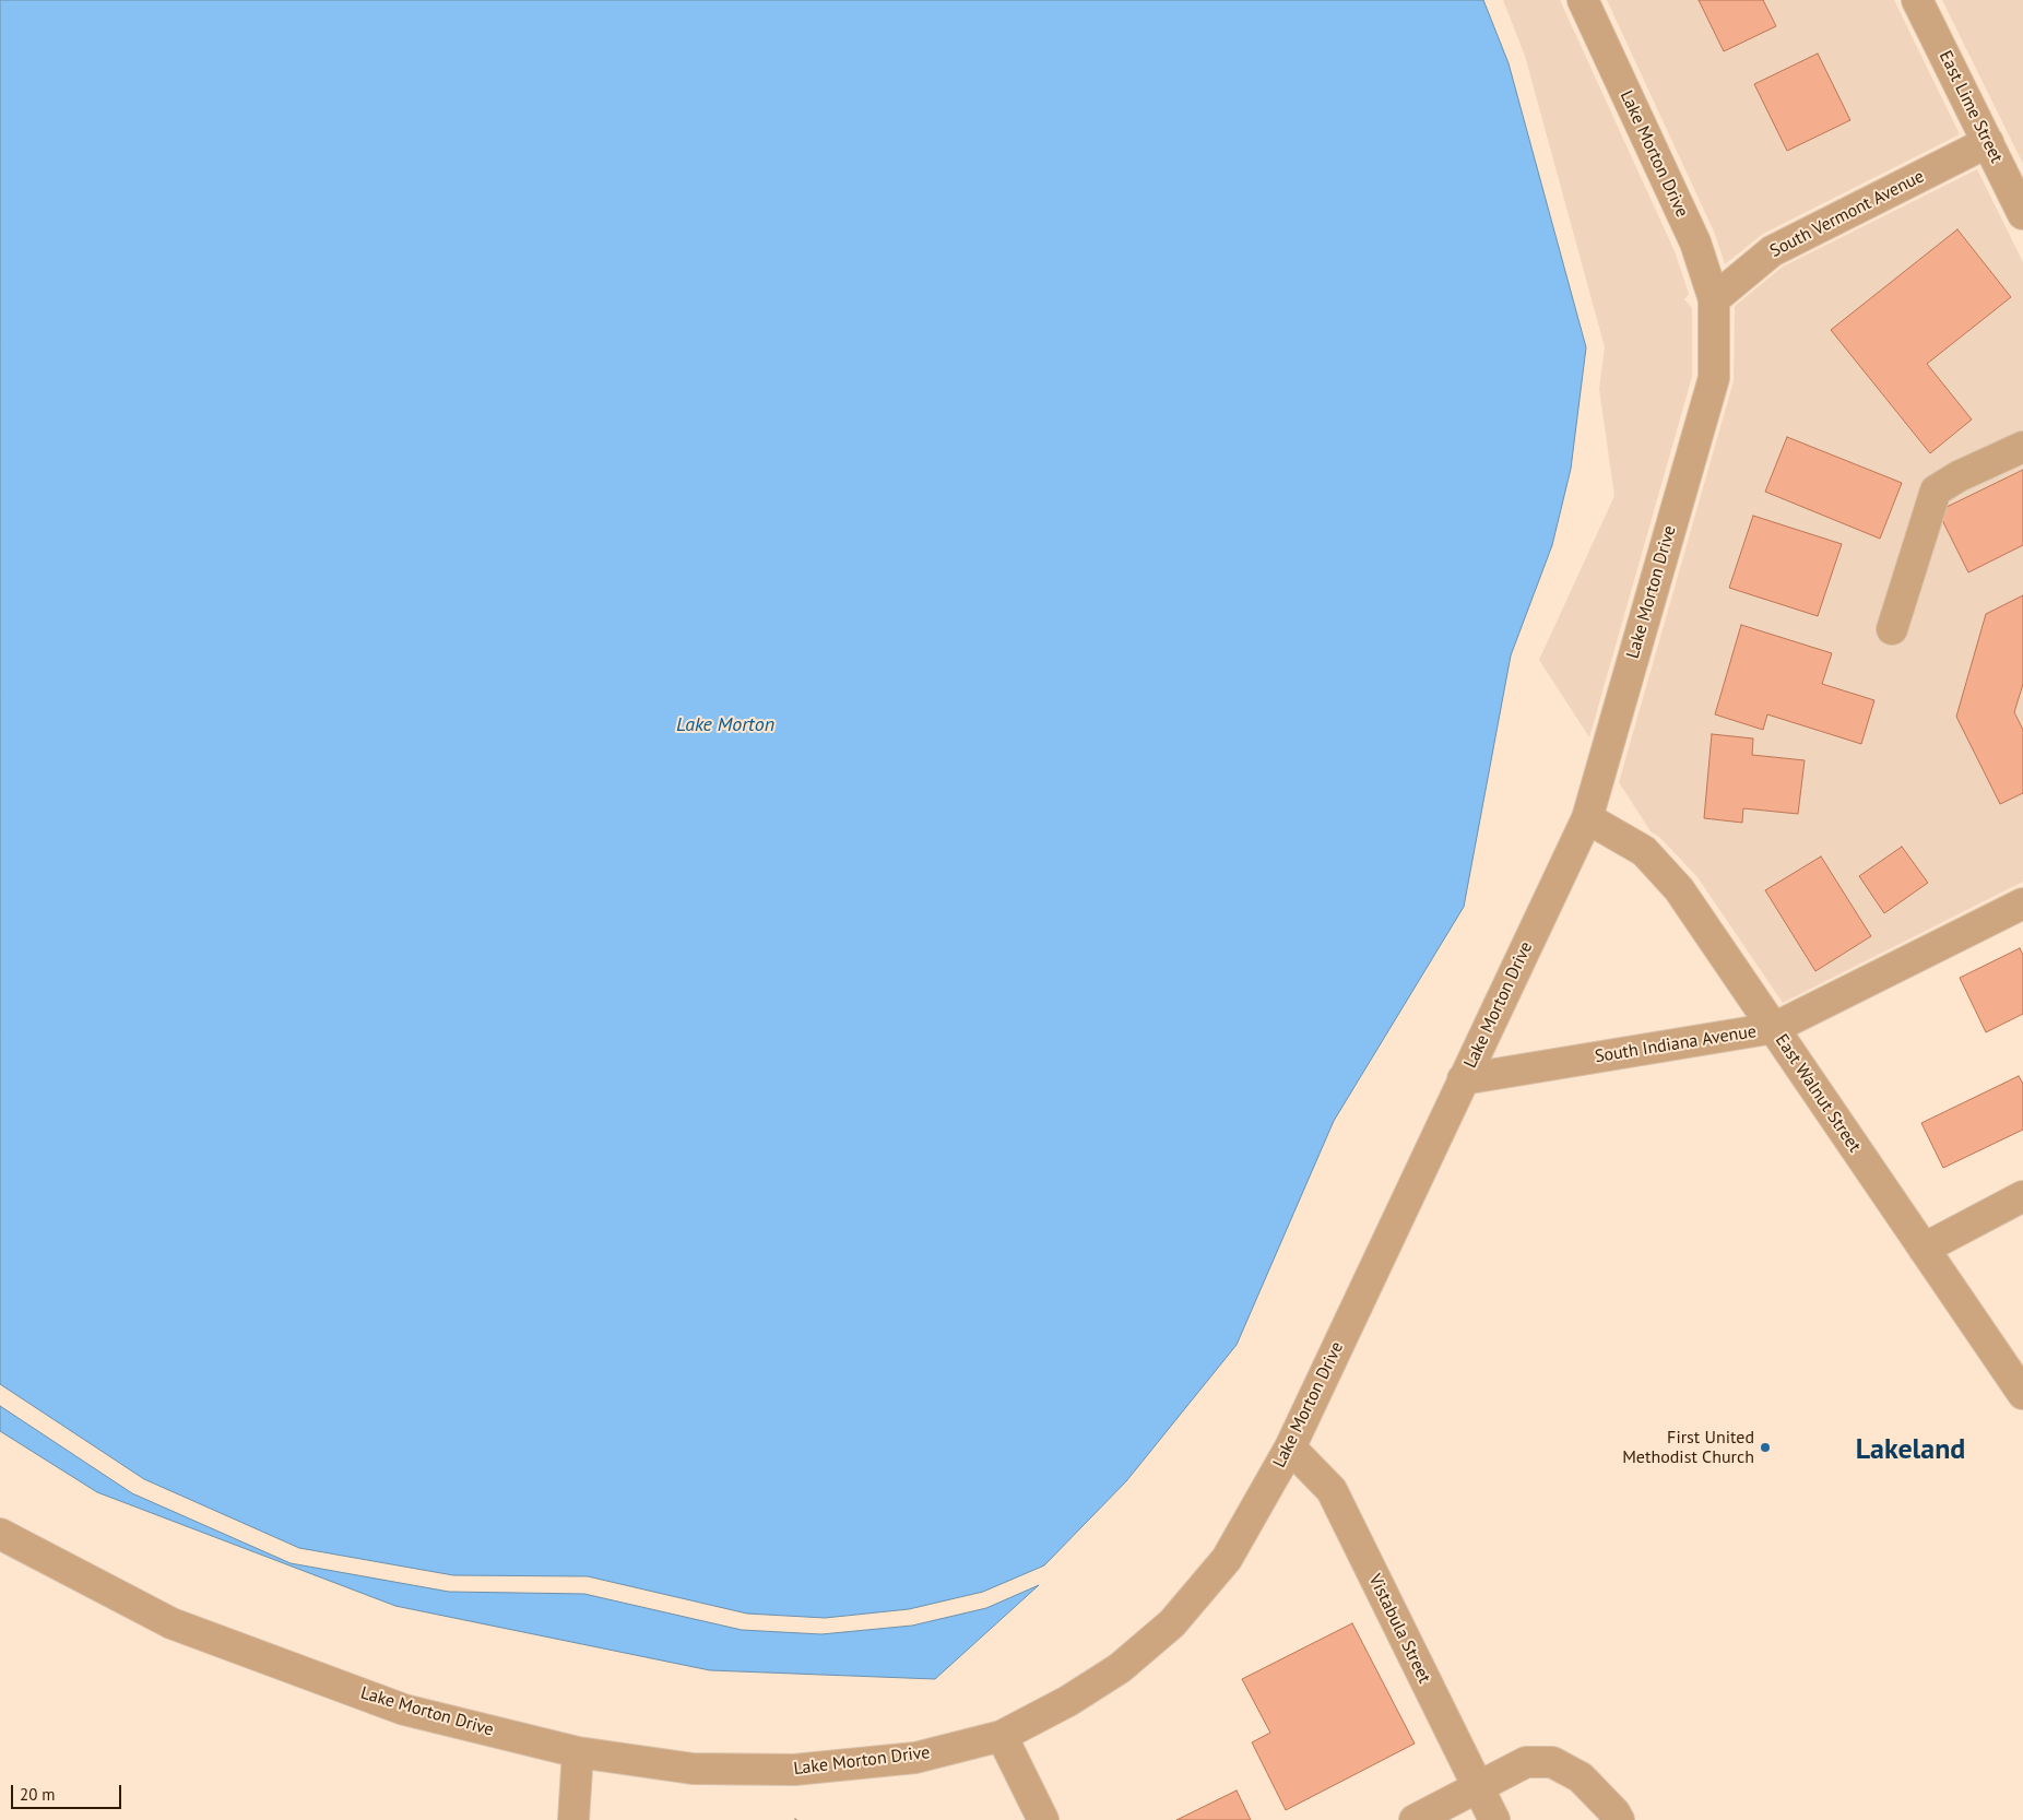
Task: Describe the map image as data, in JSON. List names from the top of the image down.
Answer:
{
  "streets": {
    "street": [
      "East Lime Street",
      "Lake Morton Drive",
      "South Vermont Avenue",
      "South Indiana Avenue",
      "East Walnut Street",
      "Vistabula Street"
    ]
  },
  "crossings": [
    ["East Lime Street", "South Vermont Avenue"],
    ["Lake Morton Drive", "South Vermont Avenue"],
    ["Lake Morton Drive", "South Indiana Avenue"],
    ["Lake Morton Drive", "East Walnut Street"],
    ["Lake Morton Drive", "Vistabula Street"],
    ["South Indiana Avenue", "East Walnut Street"]
  ],
  "districts": ["Lakeland"],
  "water": ["Lake Morton"],
  "places": ["First United Methodist Church"],
  "scale_bar": "20 m"
}
